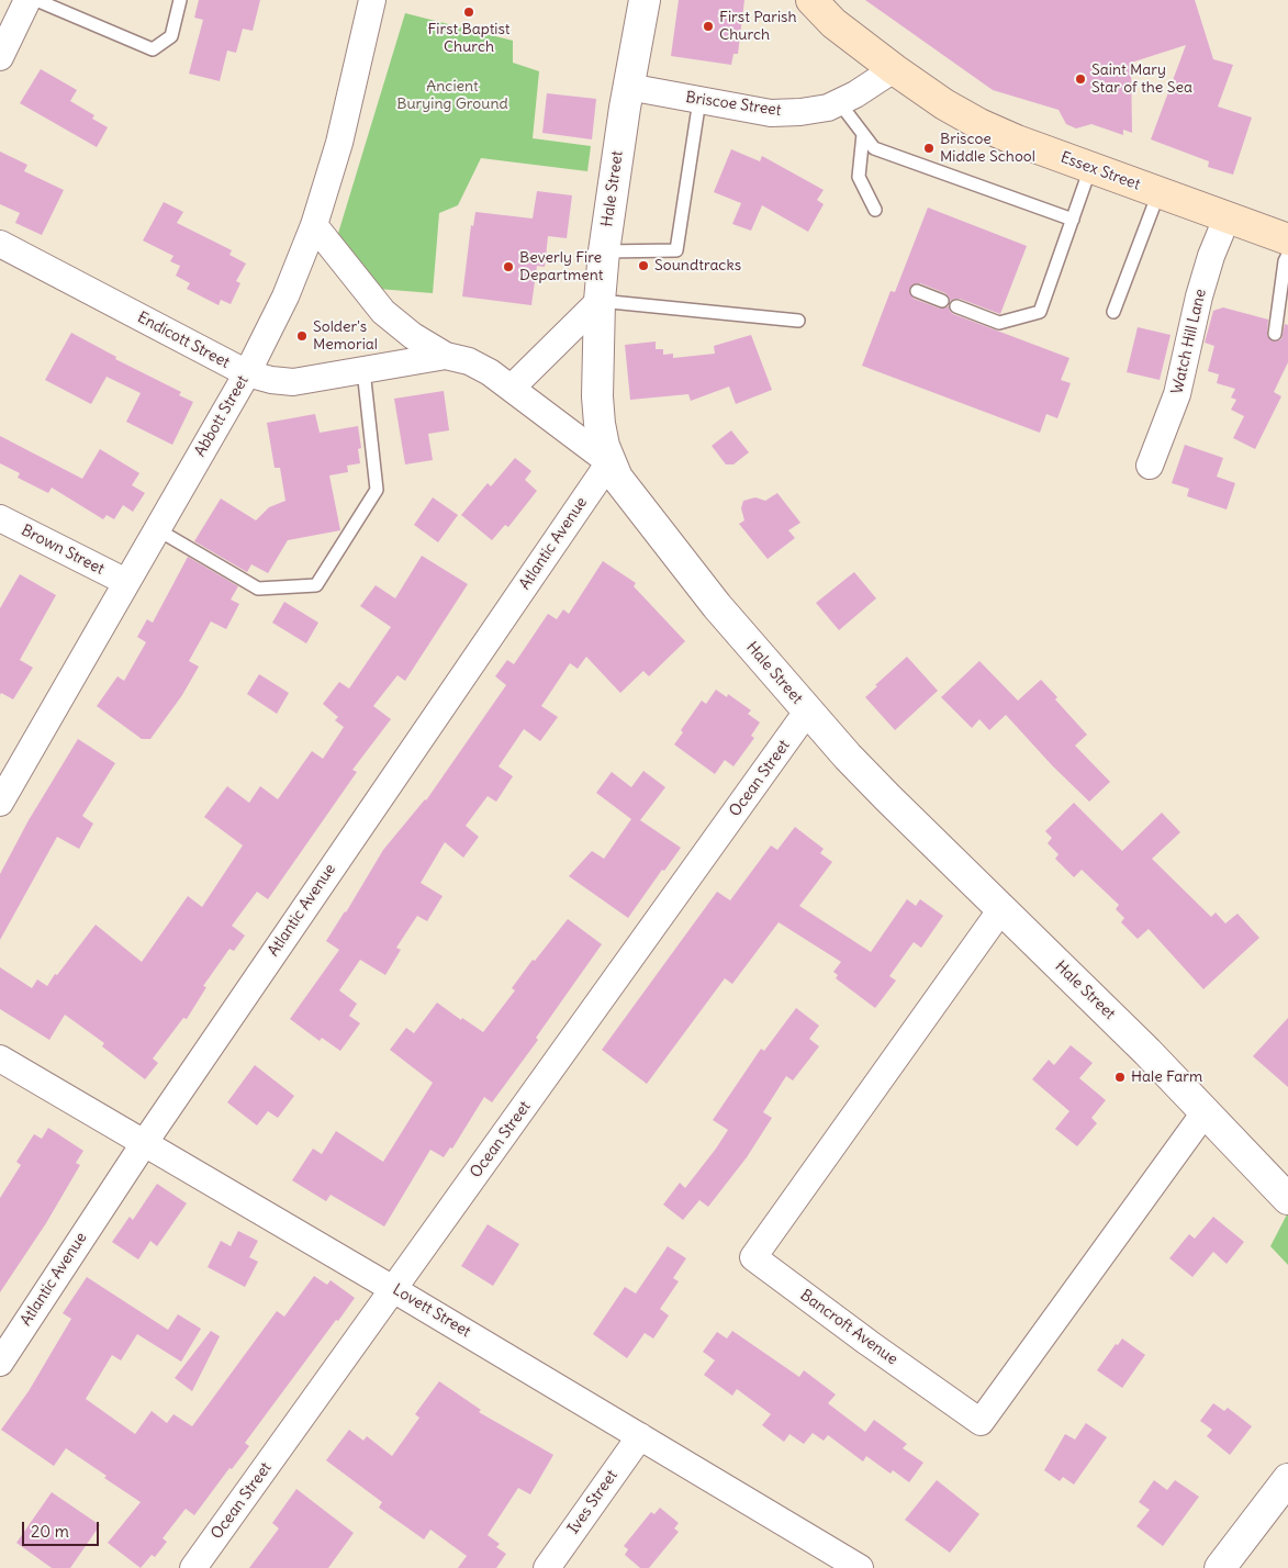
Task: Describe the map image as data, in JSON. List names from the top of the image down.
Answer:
{
  "streets": {
    "main road": ["Essex Street"],
    "street": [
      "Briscoe Street",
      "Hale Street",
      "Endicott Street",
      "Watch Hill Lane",
      "Abbott Street",
      "Atlantic Avenue",
      "Brown Street",
      "Ocean Street",
      "Lovett Street",
      "Bancroft Avenue",
      "Ives Street"
    ]
  },
  "crossings": [
    ["Briscoe Street", "Essex Street"],
    ["Briscoe Street", "Hale Street"],
    ["Essex Street", "Watch Hill Lane"],
    ["Hale Street", "Atlantic Avenue"],
    ["Hale Street", "Ocean Street"],
    ["Hale Street", "Bancroft Avenue"],
    ["Endicott Street", "Abbott Street"],
    ["Abbott Street", "Brown Street"],
    ["Atlantic Avenue", "Lovett Street"],
    ["Ocean Street", "Lovett Street"],
    ["Lovett Street", "Ives Street"]
  ],
  "parks": ["Ancient Burying Ground"],
  "places": [
    "First Baptist Church",
    "First Parish Church",
    "Saint Mary Star of the Sea",
    "Briscoe Middle School",
    "Soundtracks",
    "Beverly Fire Department",
    "Solder's Memorial",
    "Hale Farm"
  ],
  "scale_bar": "20 m"
}
